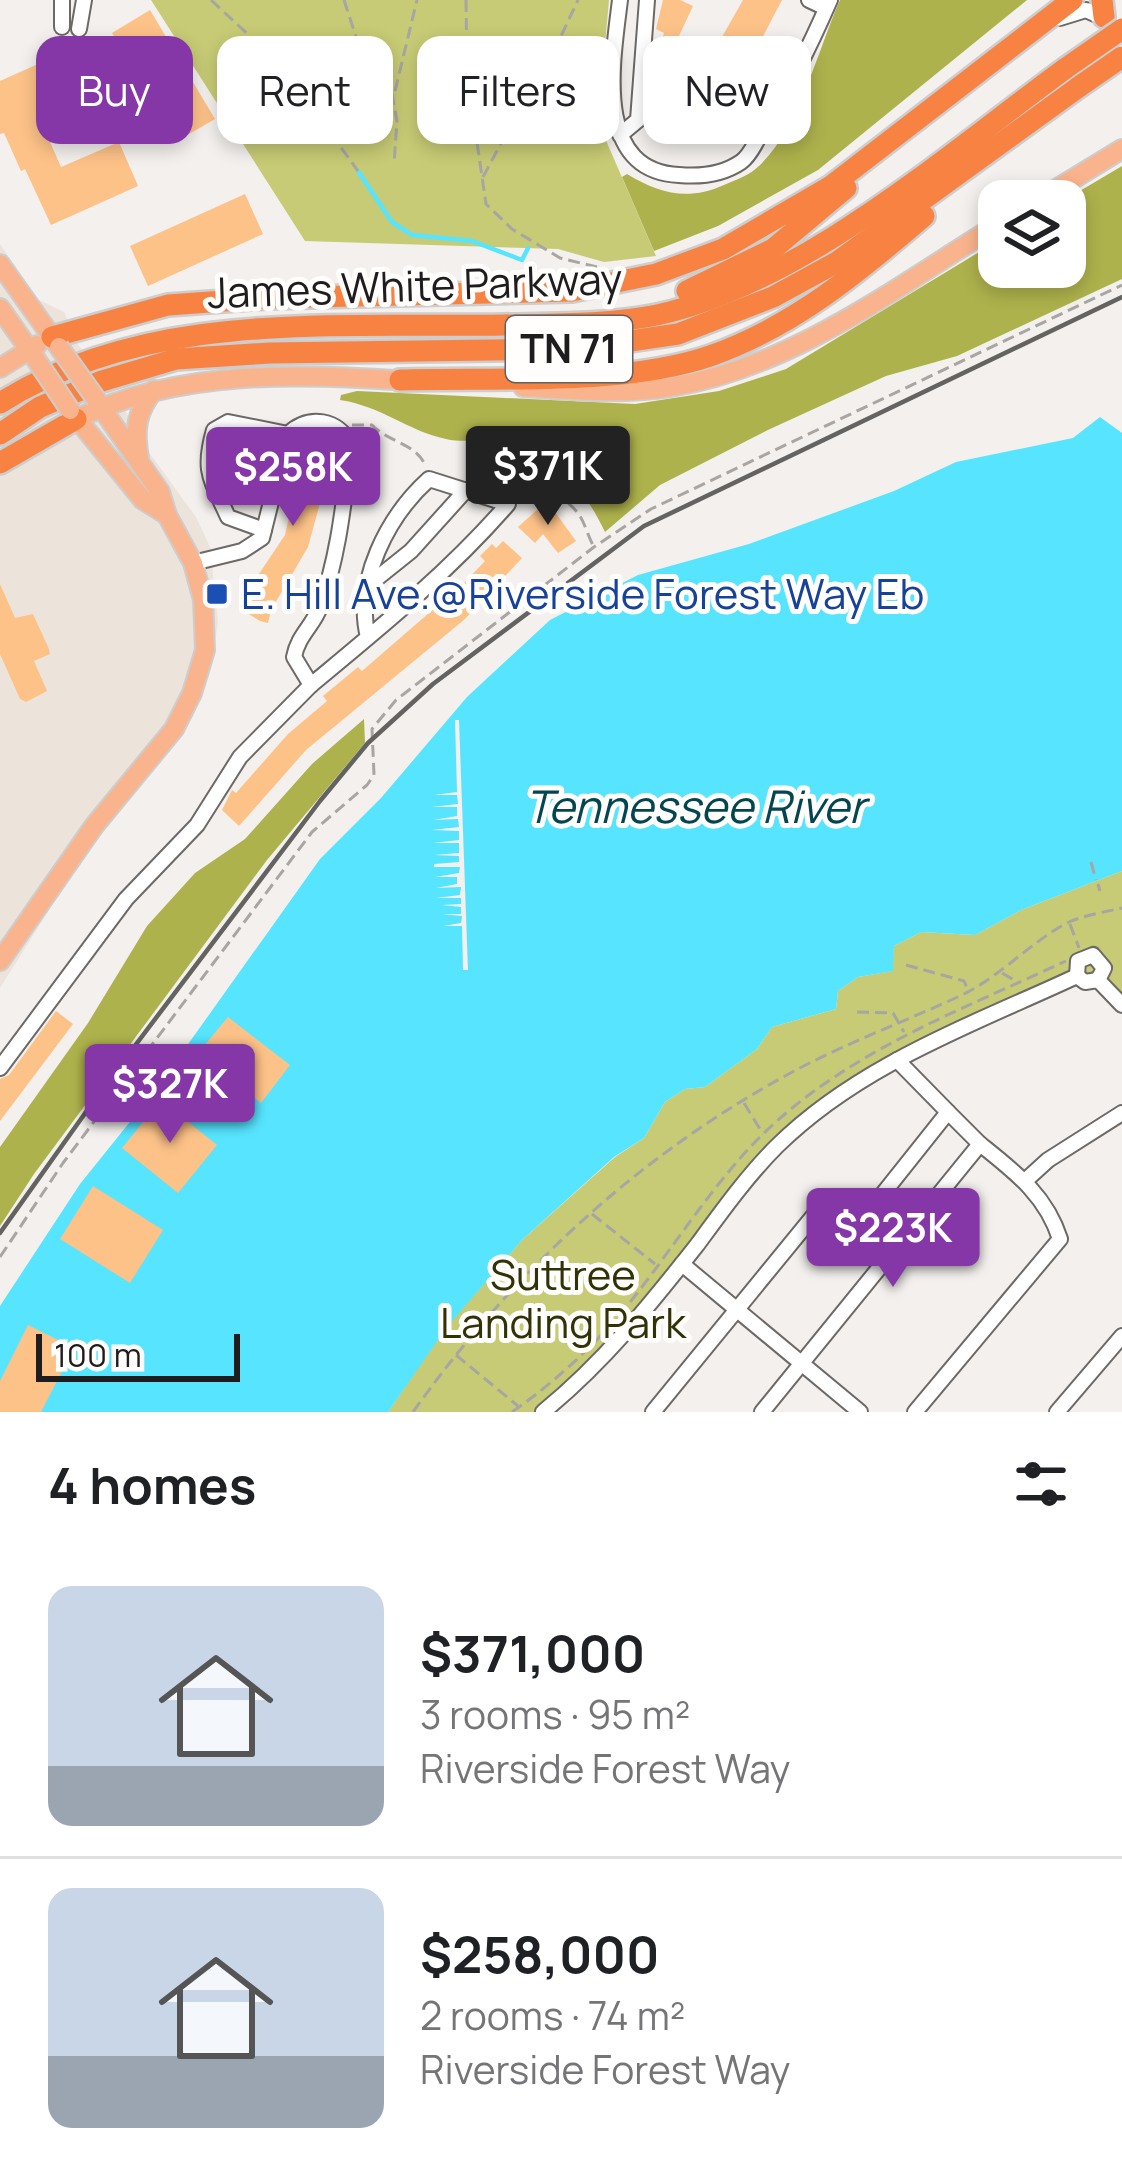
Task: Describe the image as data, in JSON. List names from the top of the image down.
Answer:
{
  "streets": {
    "highway": ["James White Parkway", "TN 71"]
  },
  "water": ["Tennessee River"],
  "parks": ["Suttree Landing Park"],
  "places": {
    "transit": ["E. Hill Ave.@Riverside Forest Way Eb"]
  },
  "scale_bar": "100 m",
  "page": {
    "chip": [
      "Buy",
      "Rent",
      "Filters",
      "New"
    ],
    "price": [
      "$371K",
      "$258K",
      "$327K",
      "$223K"
    ],
    "scale": "100 m",
    "heading": "4 homes",
    "list": [
      {
        "name": "$371,000",
        "note": "3 rooms · 95 m² · Riverside Forest Way"
      },
      {
        "name": "$258,000",
        "note": "2 rooms · 74 m² · Riverside Forest Way"
      }
    ]
  }
}
